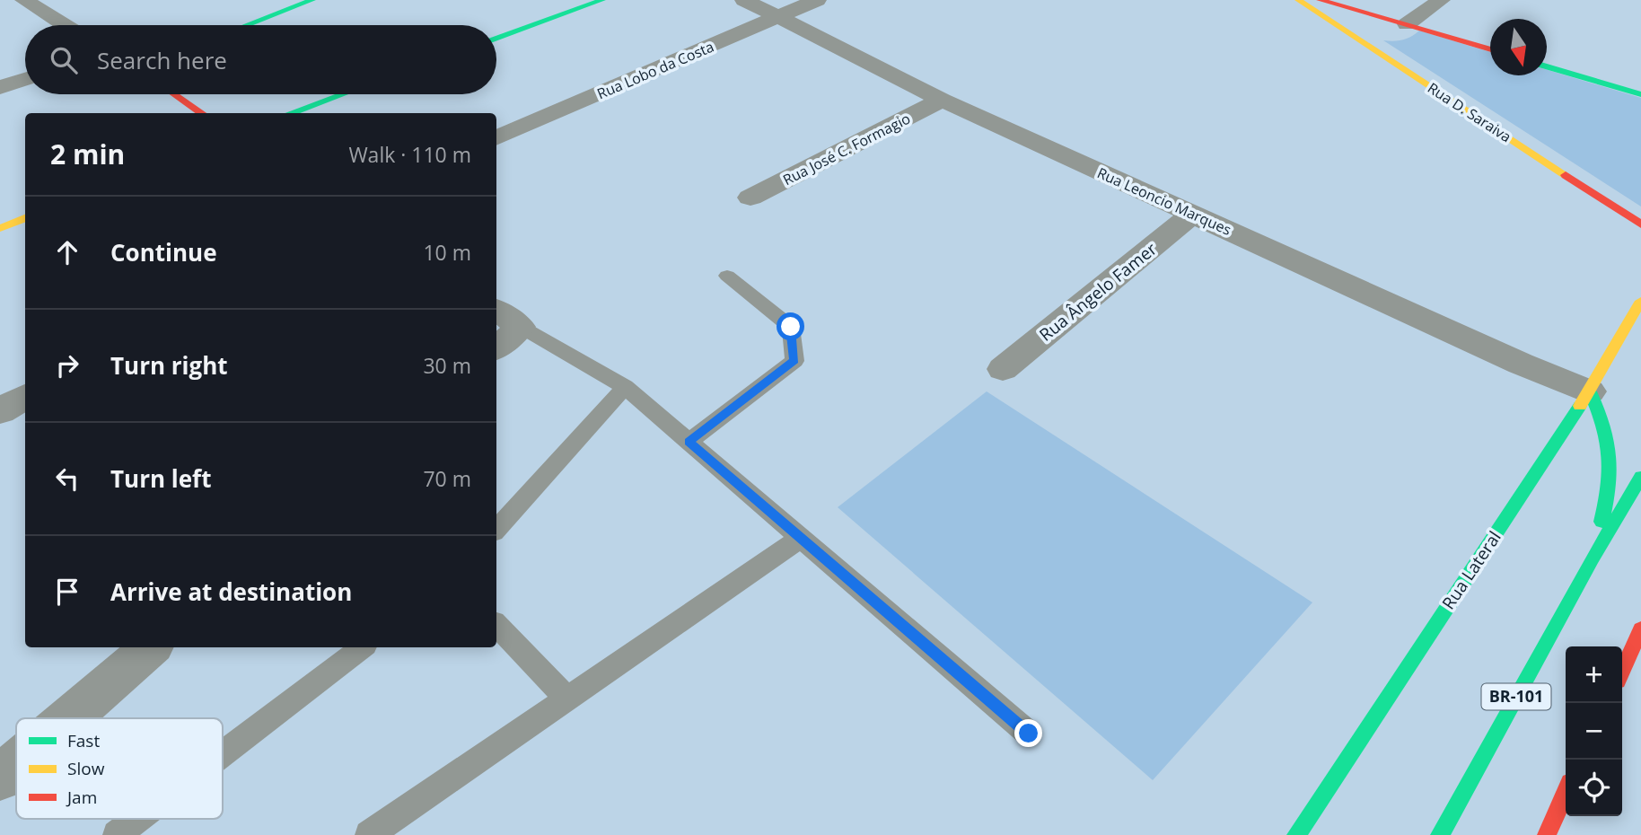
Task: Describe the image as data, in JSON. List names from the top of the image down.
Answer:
{
  "streets": {
    "main road": ["Rua D. Saraiva", "Rua Lateral", "BR-101"],
    "street": [
      "Rua Lobo da Costa",
      "Rua José C. Formagio",
      "Rua Leoncio Marques",
      "Rua Ângelo Famer"
    ]
  },
  "crossings": [
    ["Rua Lobo da Costa", "Rua Leoncio Marques"],
    ["Rua José C. Formagio", "Rua Leoncio Marques"],
    ["Rua Leoncio Marques", "Rua Ângelo Famer"],
    ["Rua Leoncio Marques", "Rua Lateral"]
  ],
  "legend": ["Fast", "Slow", "Jam"],
  "north": "bottom",
  "page": {
    "search": "Search here",
    "heading": ["2 min", "Walk · 110 m"],
    "list": [
      ["Continue", "10 m"],
      ["Turn right", "30 m"],
      ["Turn left", "70 m"],
      "Arrive at destination"
    ],
    "map_buttons": ["+", "−"]
  }
}
